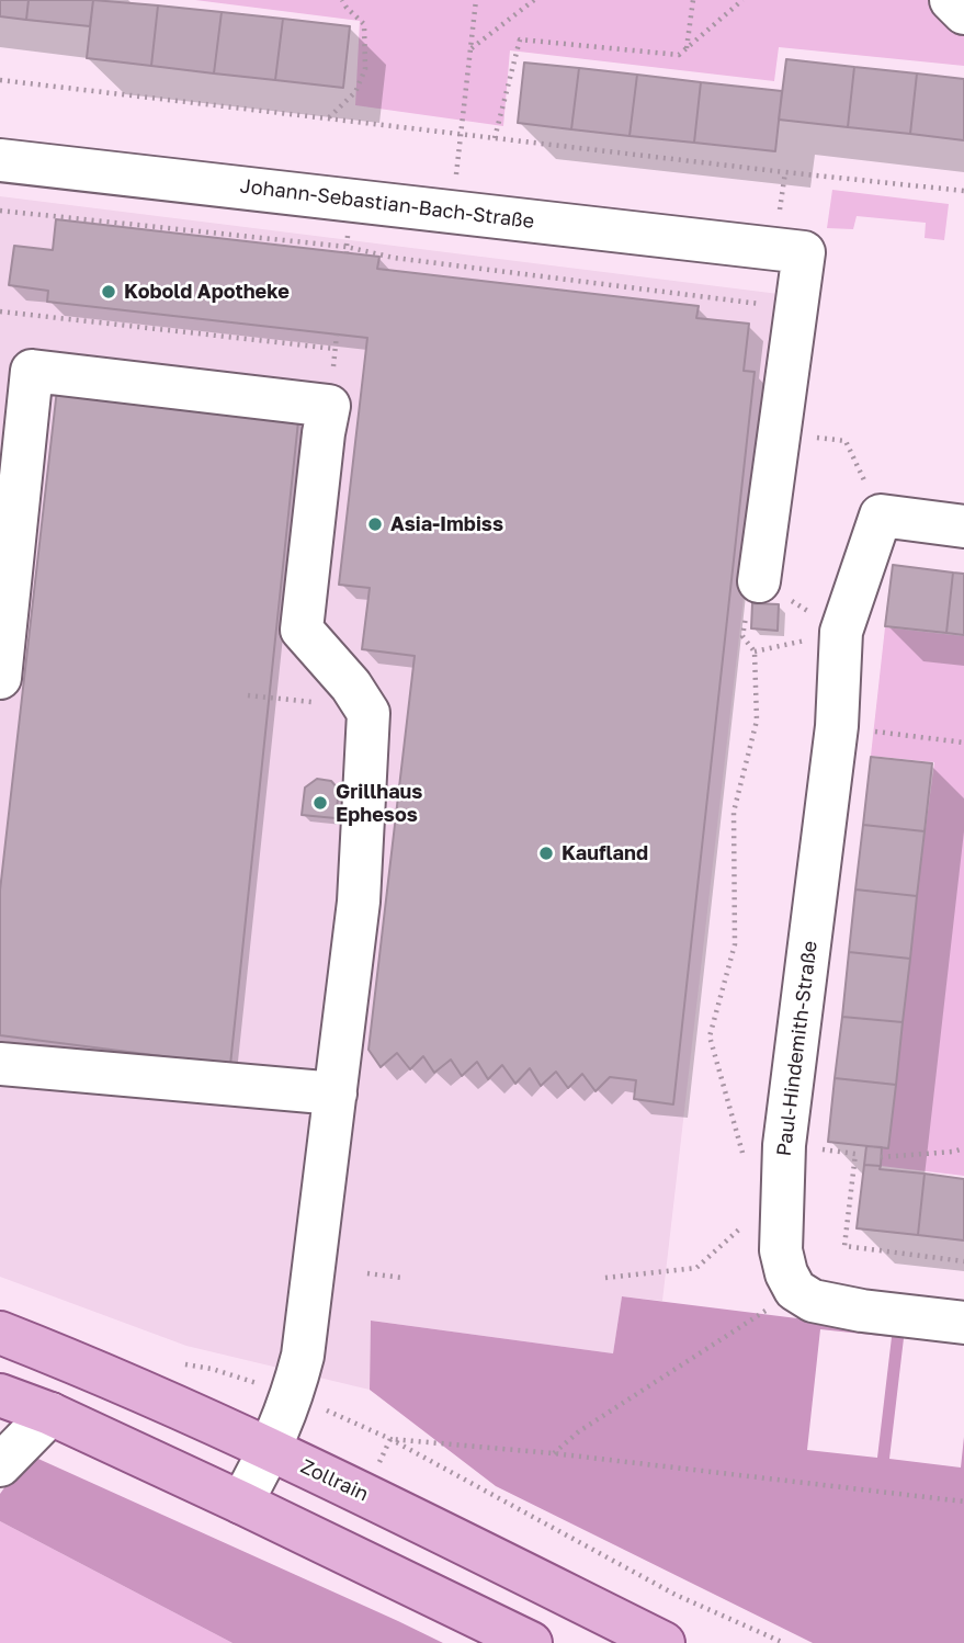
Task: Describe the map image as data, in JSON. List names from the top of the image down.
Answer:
{
  "streets": {
    "main road": ["Zollrain"],
    "street": ["Johann-Sebastian-Bach-Straße", "Paul-Hindemith-Straße"]
  },
  "places": [
    "Kobold Apotheke",
    "Asia-Imbiss",
    "Grillhaus Ephesos",
    "Kaufland"
  ]
}
